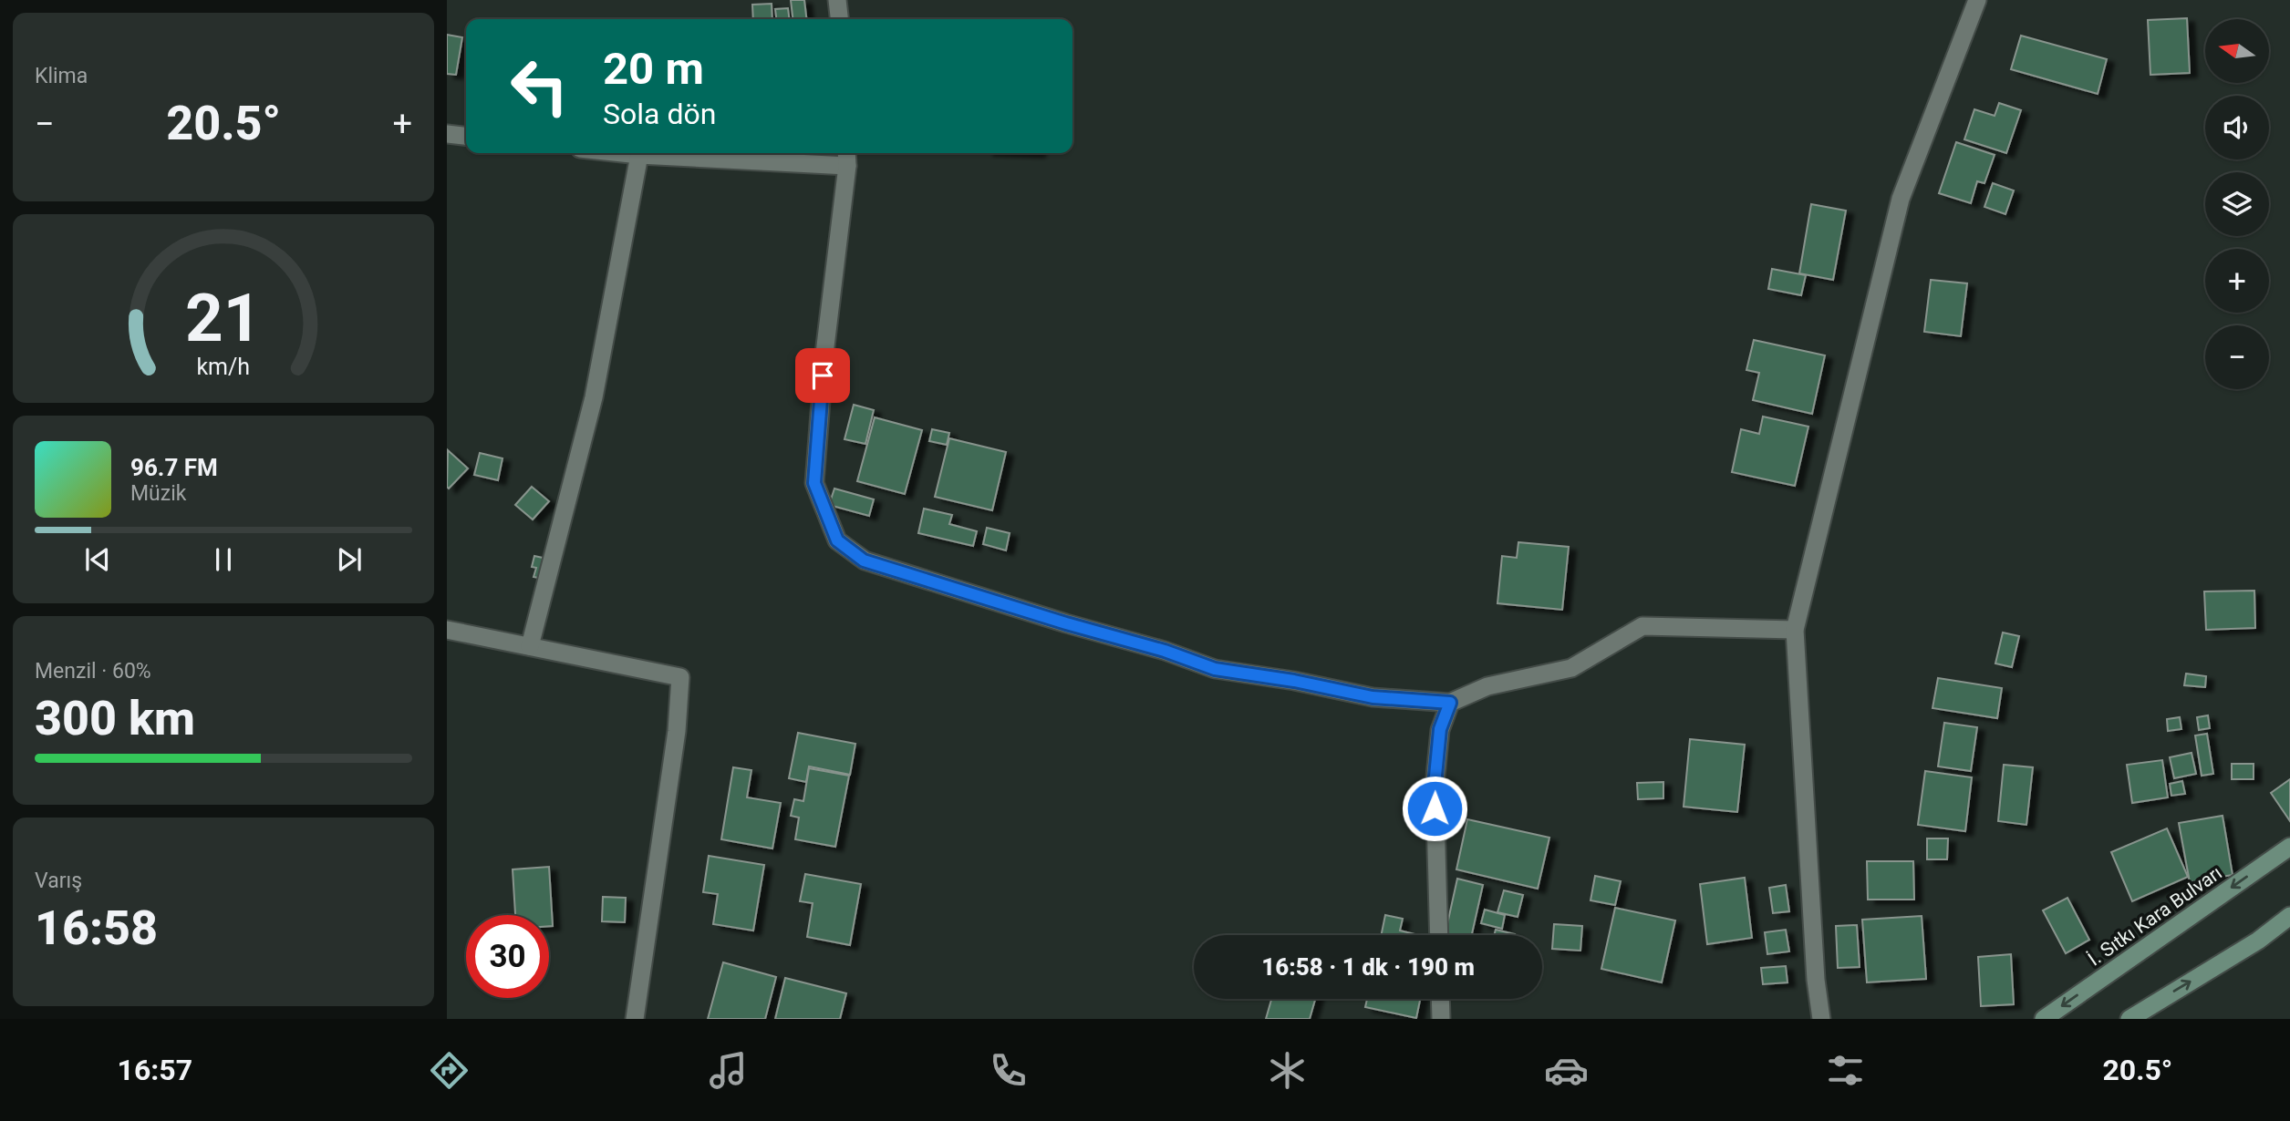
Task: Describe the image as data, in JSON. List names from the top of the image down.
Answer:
{
  "streets": {
    "main road": ["İ. Sıtkı Kara Bulvarı"]
  },
  "north": "left",
  "page": {
    "tile": [
      "Klima",
      ["Menzil · 60%", "300 km"],
      ["Varış", "16:58"]
    ],
    "map_buttons": ["+", "−"],
    "turn": ["20 m", "Sola dön"],
    "heat": ["−", "20.5°", "+"],
    "song": ["96.7 FM", "Müzik"],
    "limit": "30",
    "trip": "16:58 · 1 dk · 190 m",
    "tabs": ["16:57", "20.5°"],
    "gauge": ["21", "km/h"]
  }
}
